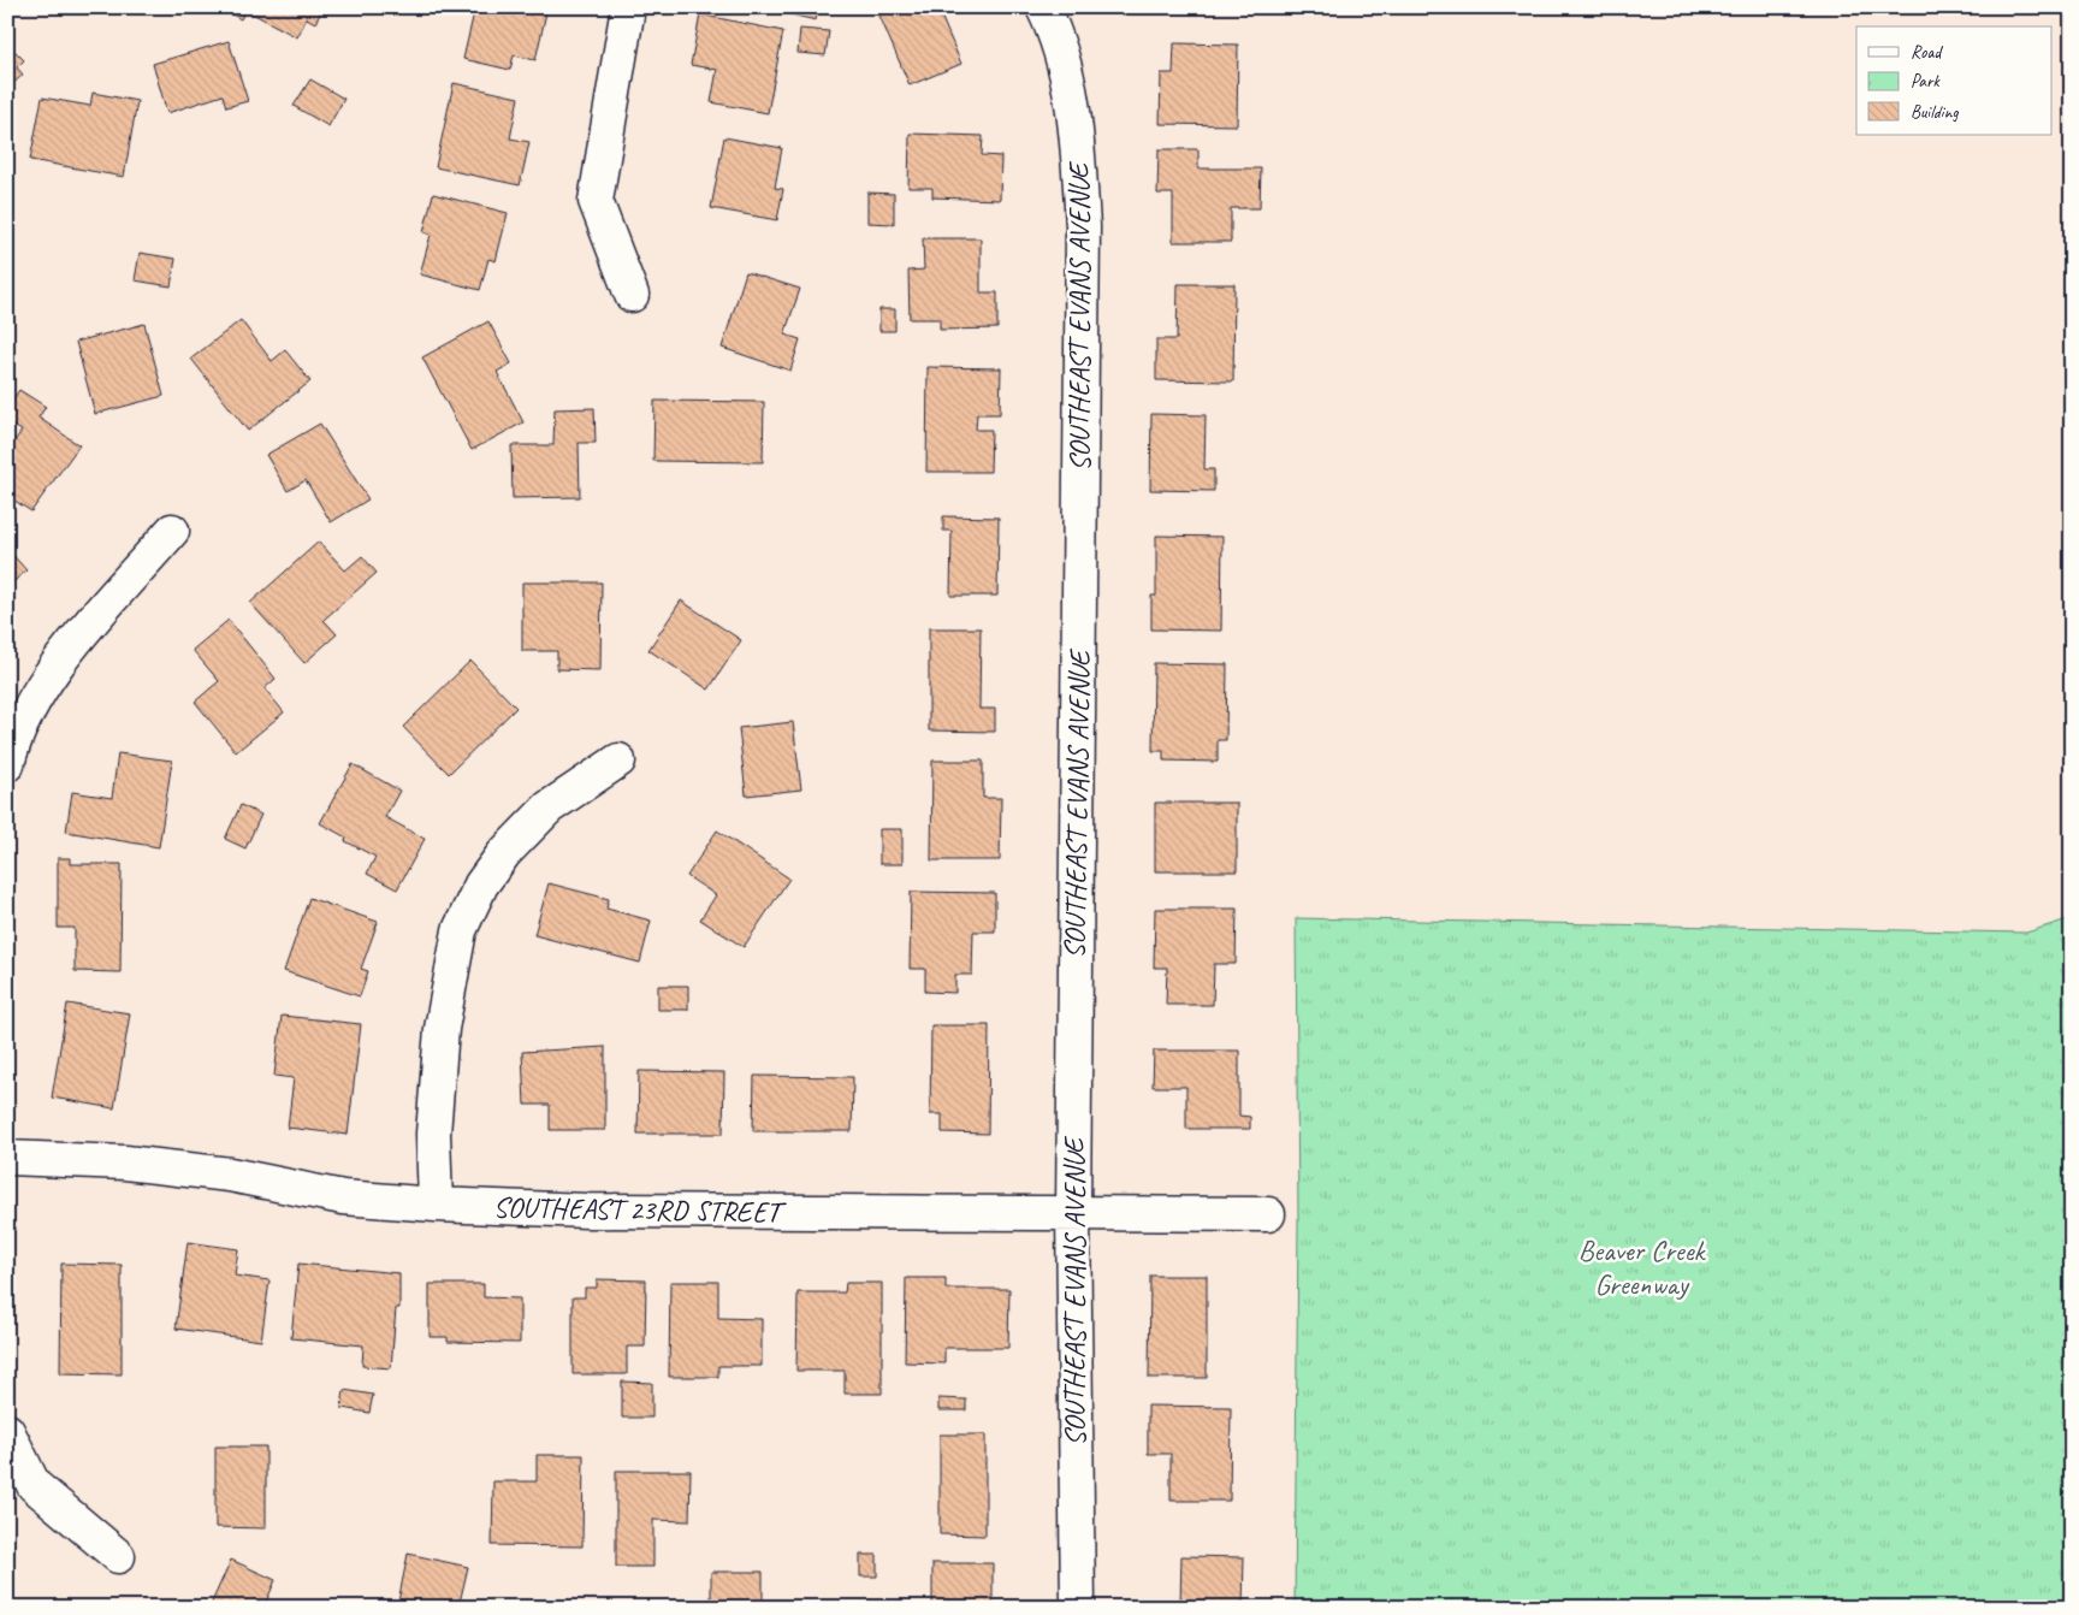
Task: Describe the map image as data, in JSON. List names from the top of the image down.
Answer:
{
  "streets": {
    "street": ["SOUTHEAST EVANS AVENUE", "SOUTHEAST 23RD STREET"]
  },
  "crossings": [
    ["SOUTHEAST EVANS AVENUE", "SOUTHEAST 23RD STREET"]
  ],
  "parks": ["Beaver Creek Greenway"],
  "legend": ["Road", "Park", "Building"]
}
